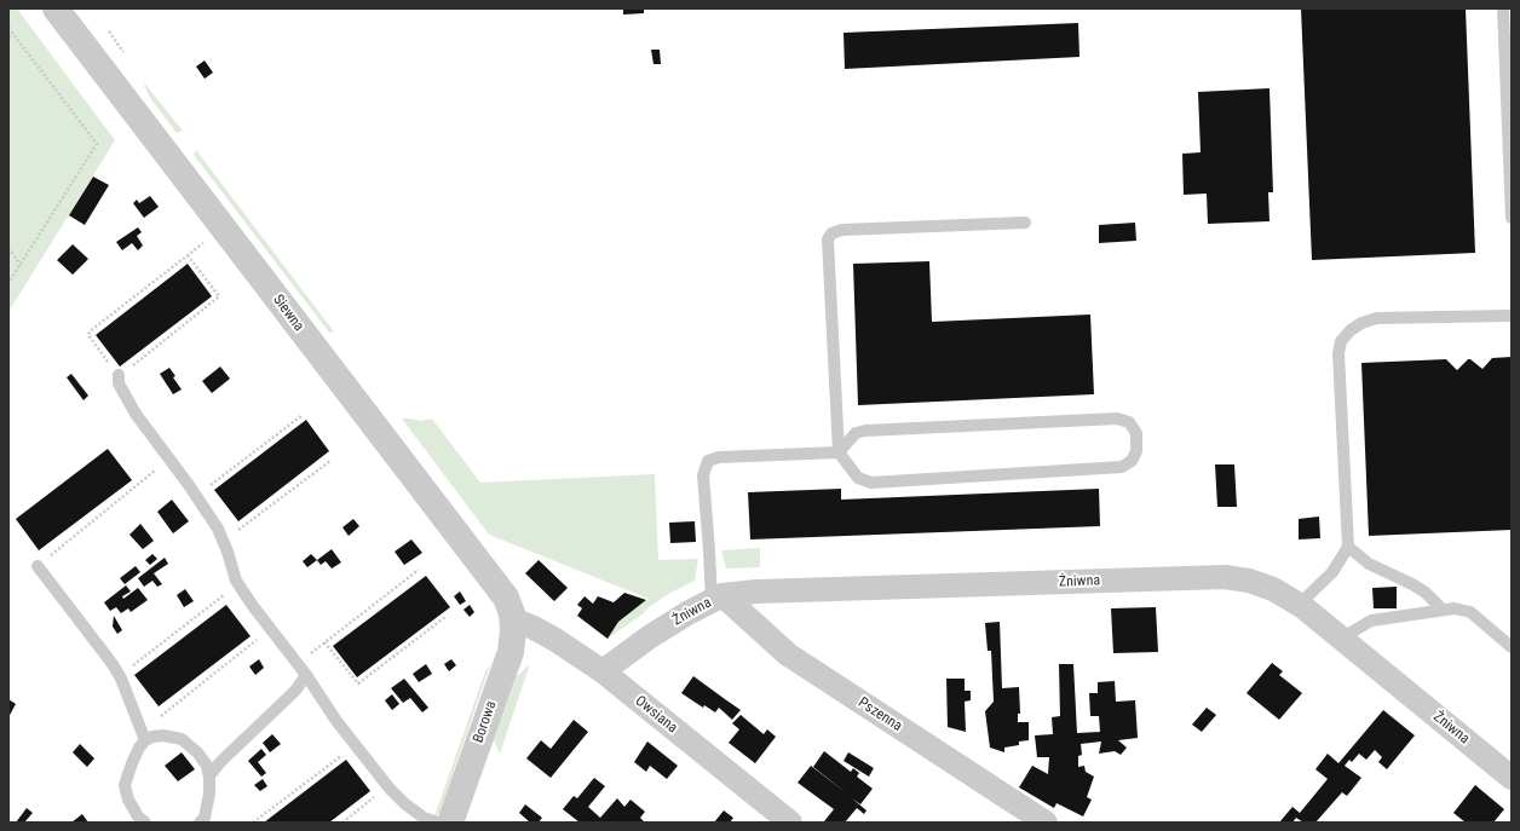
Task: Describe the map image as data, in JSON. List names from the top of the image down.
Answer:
{
  "streets": {
    "street": [
      "Siewna",
      "Żniwna",
      "Owsiana",
      "Pszenna",
      "Borowa"
    ]
  },
  "crossings": [
    ["Siewna", "Owsiana"],
    ["Siewna", "Borowa"],
    ["Żniwna", "Owsiana"],
    ["Żniwna", "Pszenna"],
    ["Owsiana", "Borowa"]
  ]
}
